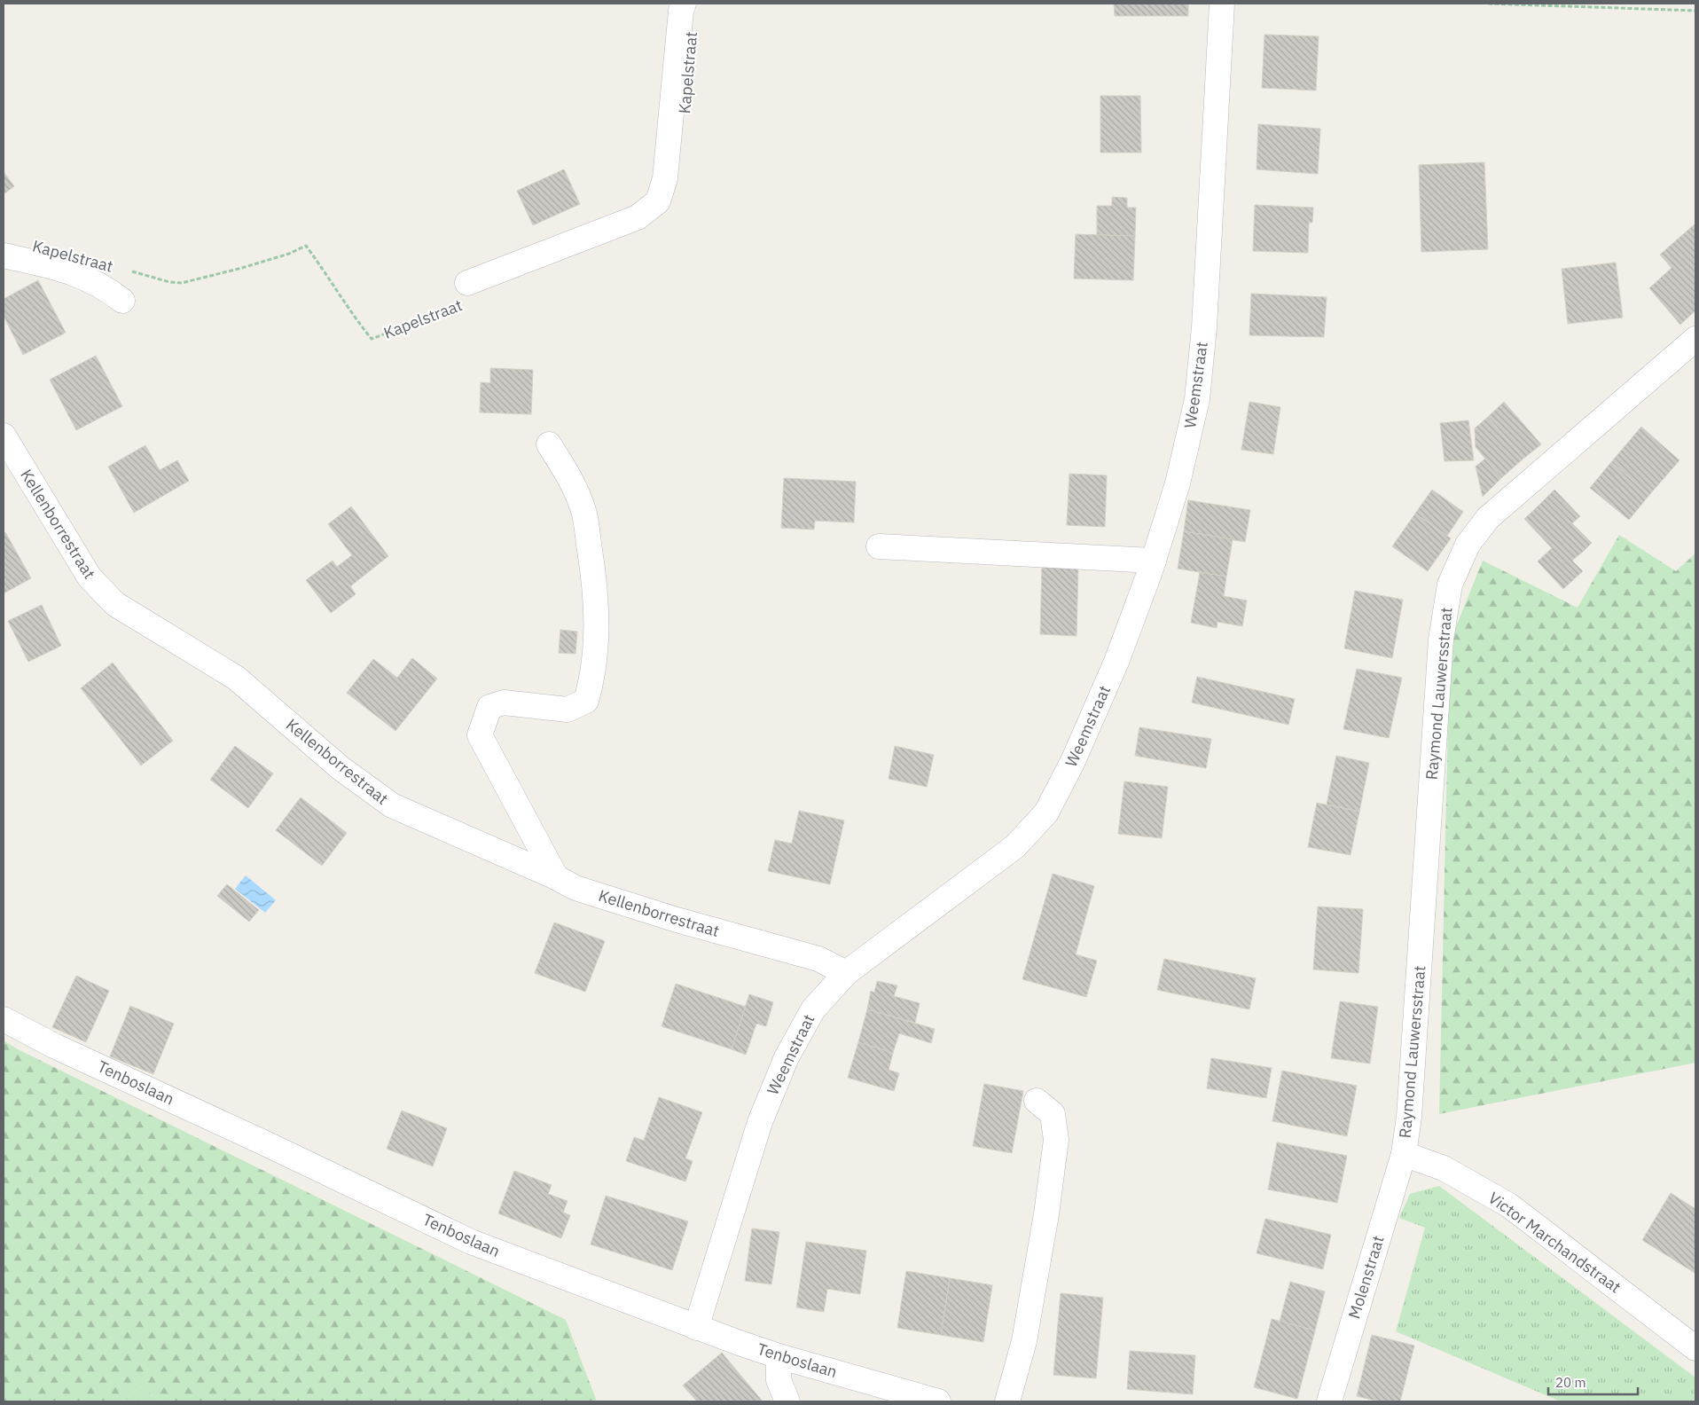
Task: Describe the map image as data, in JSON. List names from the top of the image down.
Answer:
{
  "streets": {
    "street": [
      "Kapelstraat",
      "Weemstraat",
      "Kellenborrestraat",
      "Raymond Lauwersstraat",
      "Tenboslaan",
      "Victor Marchandstraat",
      "Molenstraat"
    ]
  },
  "crossings": [
    ["Weemstraat", "Kellenborrestraat"],
    ["Weemstraat", "Tenboslaan"],
    ["Raymond Lauwersstraat", "Victor Marchandstraat"],
    ["Raymond Lauwersstraat", "Molenstraat"],
    ["Victor Marchandstraat", "Molenstraat"]
  ],
  "scale_bar": "20 m"
}
